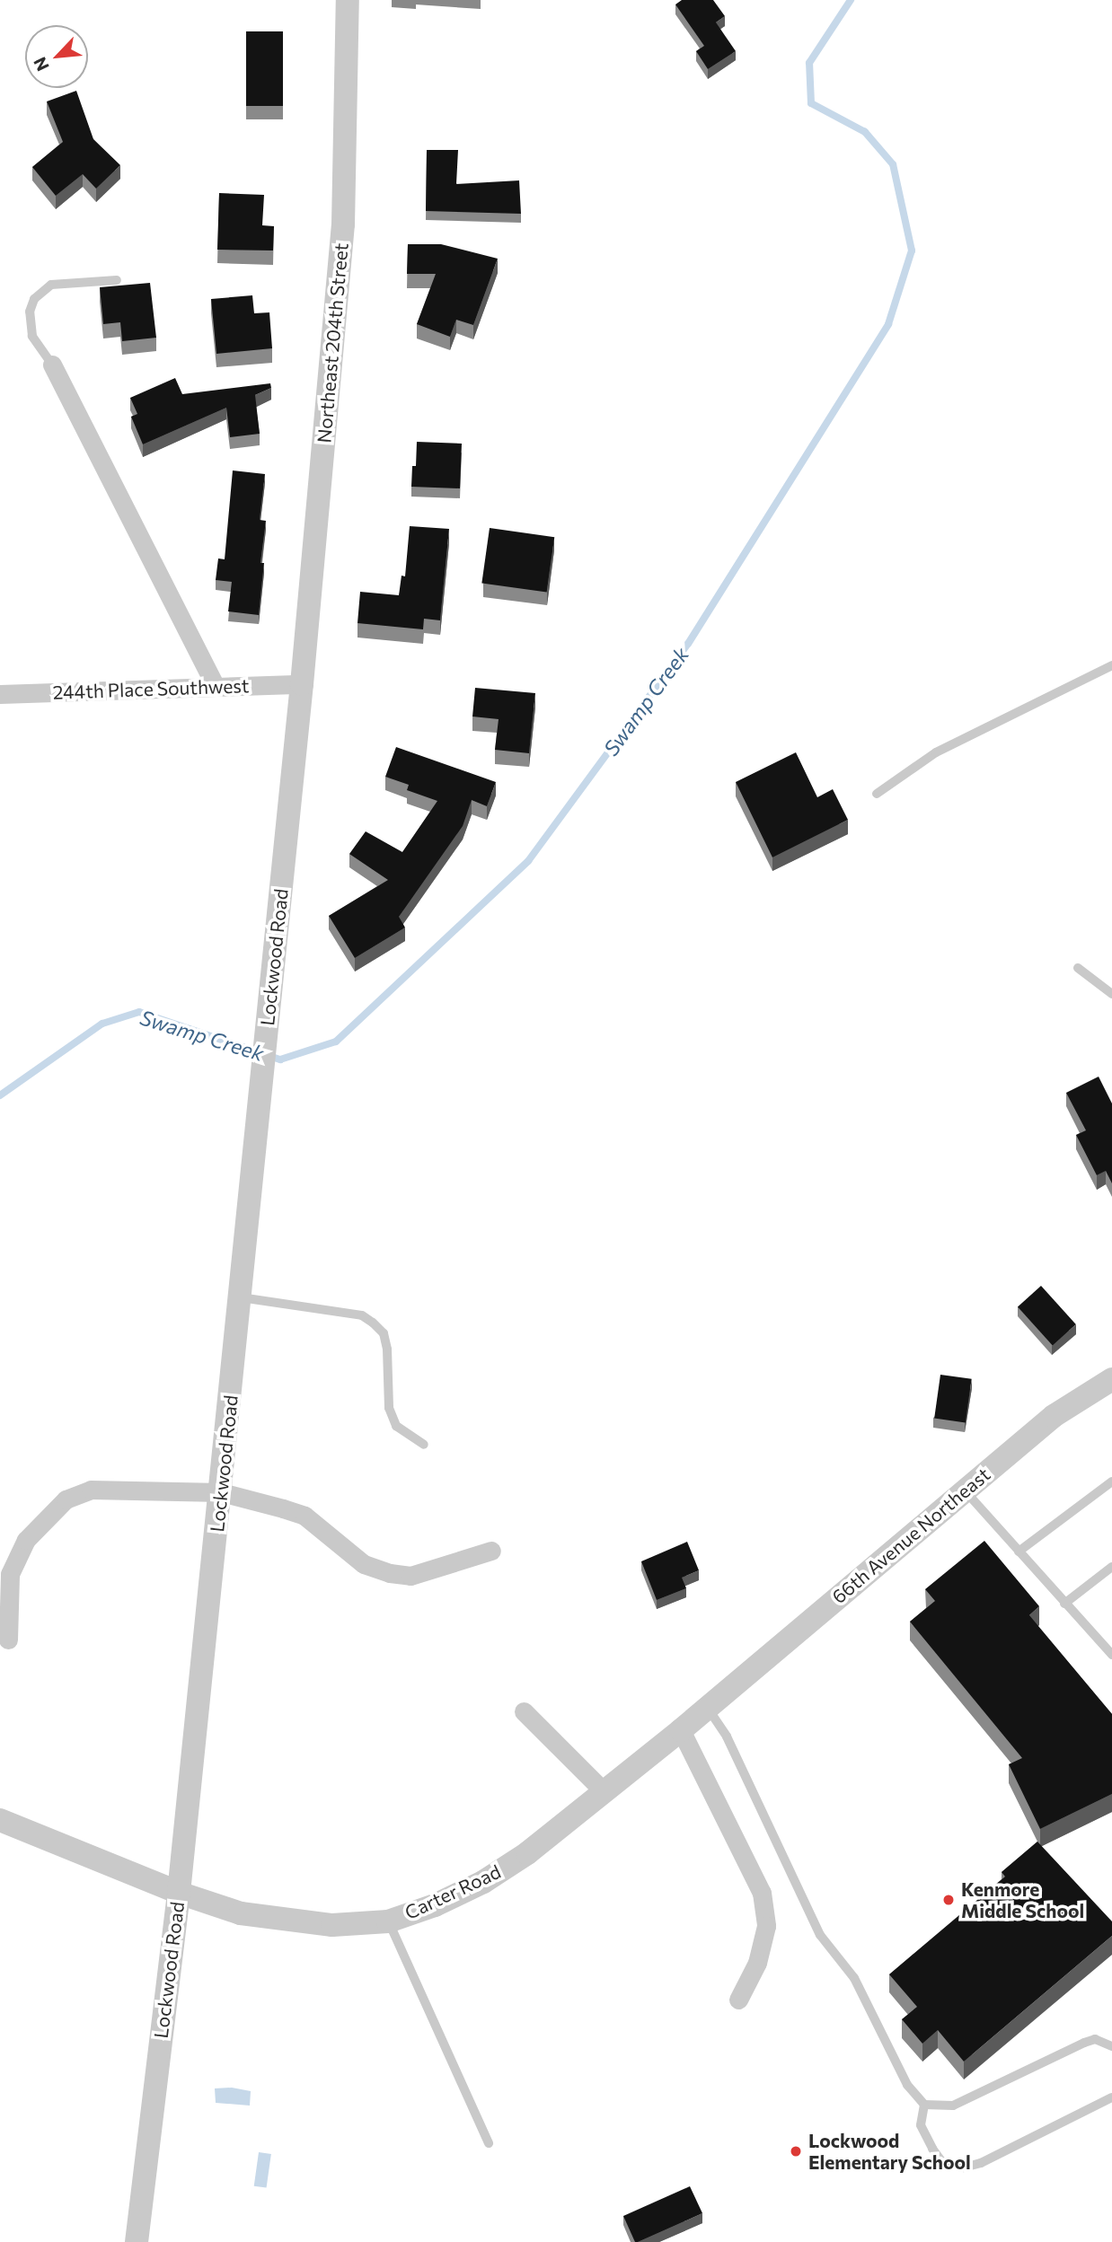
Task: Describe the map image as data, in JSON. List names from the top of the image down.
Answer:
{
  "streets": {
    "street": [
      "Northeast 204th Street",
      "244th Place Southwest",
      "Lockwood Road",
      "66th Avenue Northeast",
      "Carter Road"
    ]
  },
  "crossings": [
    ["Northeast 204th Street", "244th Place Southwest"],
    ["Northeast 204th Street", "Lockwood Road"],
    ["244th Place Southwest", "Lockwood Road"],
    ["Lockwood Road", "Carter Road"],
    ["66th Avenue Northeast", "Carter Road"]
  ],
  "water": ["Swamp Creek"],
  "places": ["Kenmore Middle School", "Lockwood Elementary School"],
  "north": "bottom left"
}
